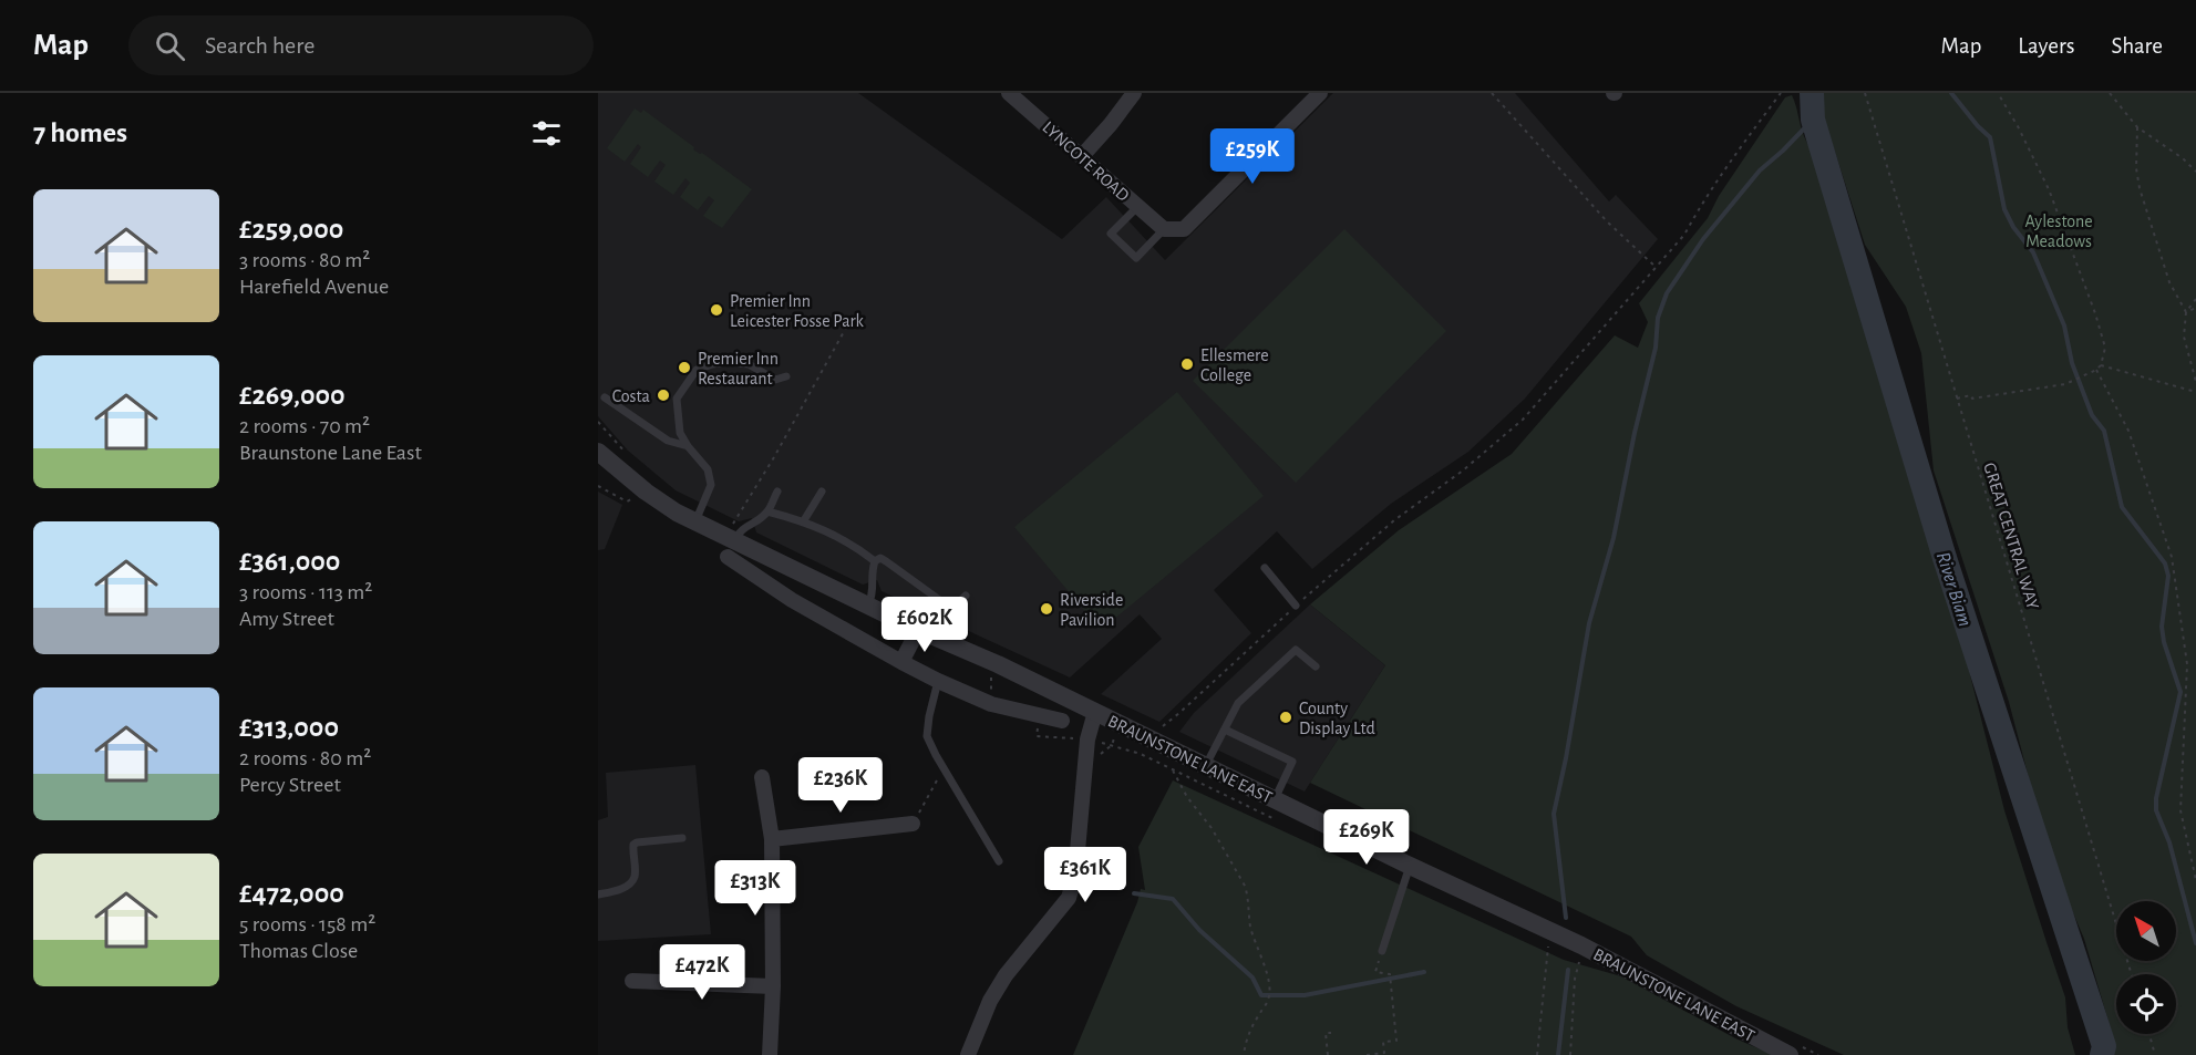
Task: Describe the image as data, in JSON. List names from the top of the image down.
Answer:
{
  "streets": {
    "street": ["LYNCOTE ROAD", "BRAUNSTONE LANE EAST"],
    "path": ["GREAT CENTRAL WAY"]
  },
  "water": ["River Biam"],
  "parks": ["Aylestone Meadows"],
  "places": [
    "Premier Inn Leicester Fosse Park",
    "Ellesmere College",
    "Premier Inn Restaurant",
    "Costa",
    "Riverside Pavilion",
    "County Display Ltd"
  ],
  "north": "top left",
  "page": {
    "header": "Map",
    "search": "Search here",
    "nav": ["Map", "Layers", "Share"],
    "heading": "7 homes",
    "price": [
      "£259K",
      "£602K",
      "£236K",
      "£269K",
      "£361K",
      "£313K",
      "£472K"
    ],
    "list": [
      {
        "name": "£259,000",
        "note": "3 rooms · 80 m² · Harefield Avenue"
      },
      {
        "name": "£269,000",
        "note": "2 rooms · 70 m² · Braunstone Lane East"
      },
      {
        "name": "£361,000",
        "note": "3 rooms · 113 m² · Amy Street"
      },
      {
        "name": "£313,000",
        "note": "2 rooms · 80 m² · Percy Street"
      },
      {
        "name": "£472,000",
        "note": "5 rooms · 158 m² · Thomas Close"
      }
    ]
  }
}
